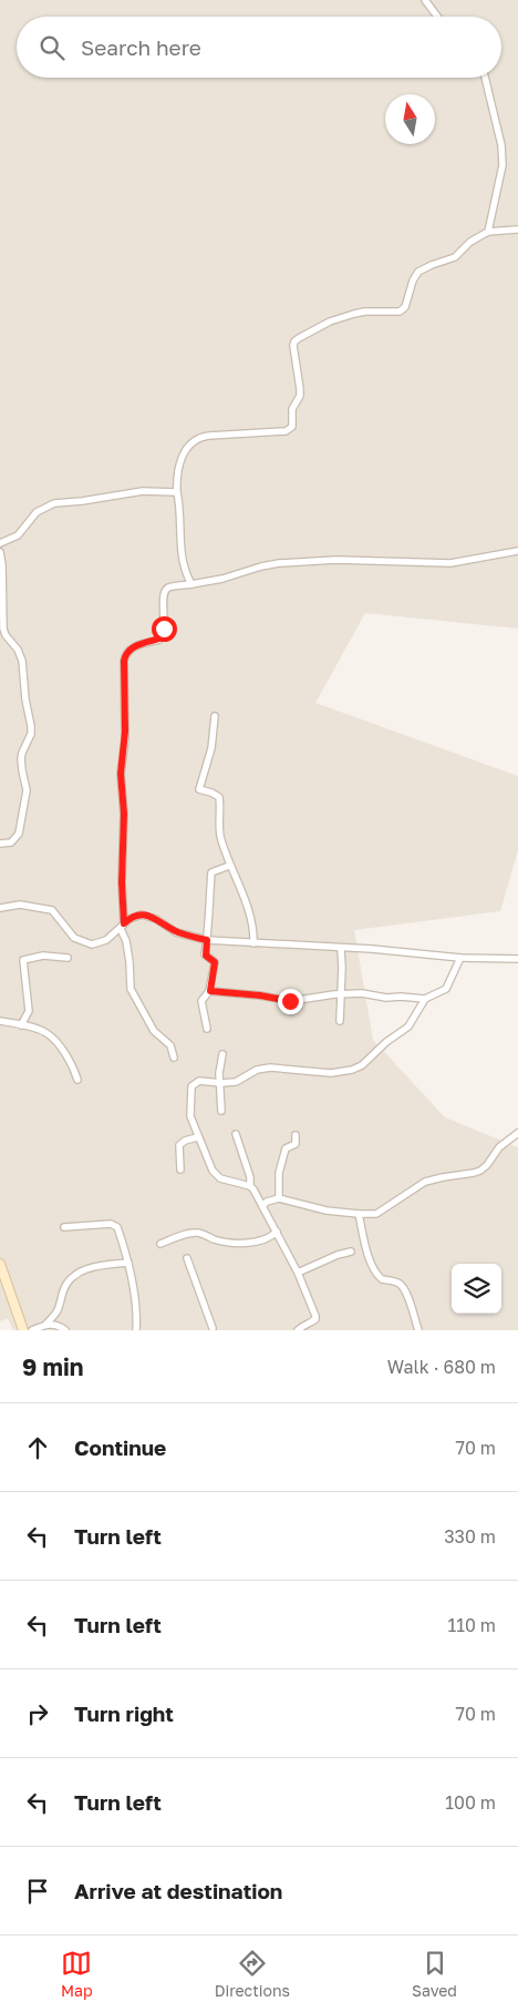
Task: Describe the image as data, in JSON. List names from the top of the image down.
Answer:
{
  "north": "top",
  "page": {
    "search": "Search here",
    "heading": ["9 min", "Walk · 680 m"],
    "list": [
      ["Continue", "70 m"],
      ["Turn left", "330 m"],
      ["Turn left", "110 m"],
      ["Turn right", "70 m"],
      ["Turn left", "100 m"],
      "Arrive at destination"
    ],
    "nav": ["Map", "Directions", "Saved"]
  }
}
